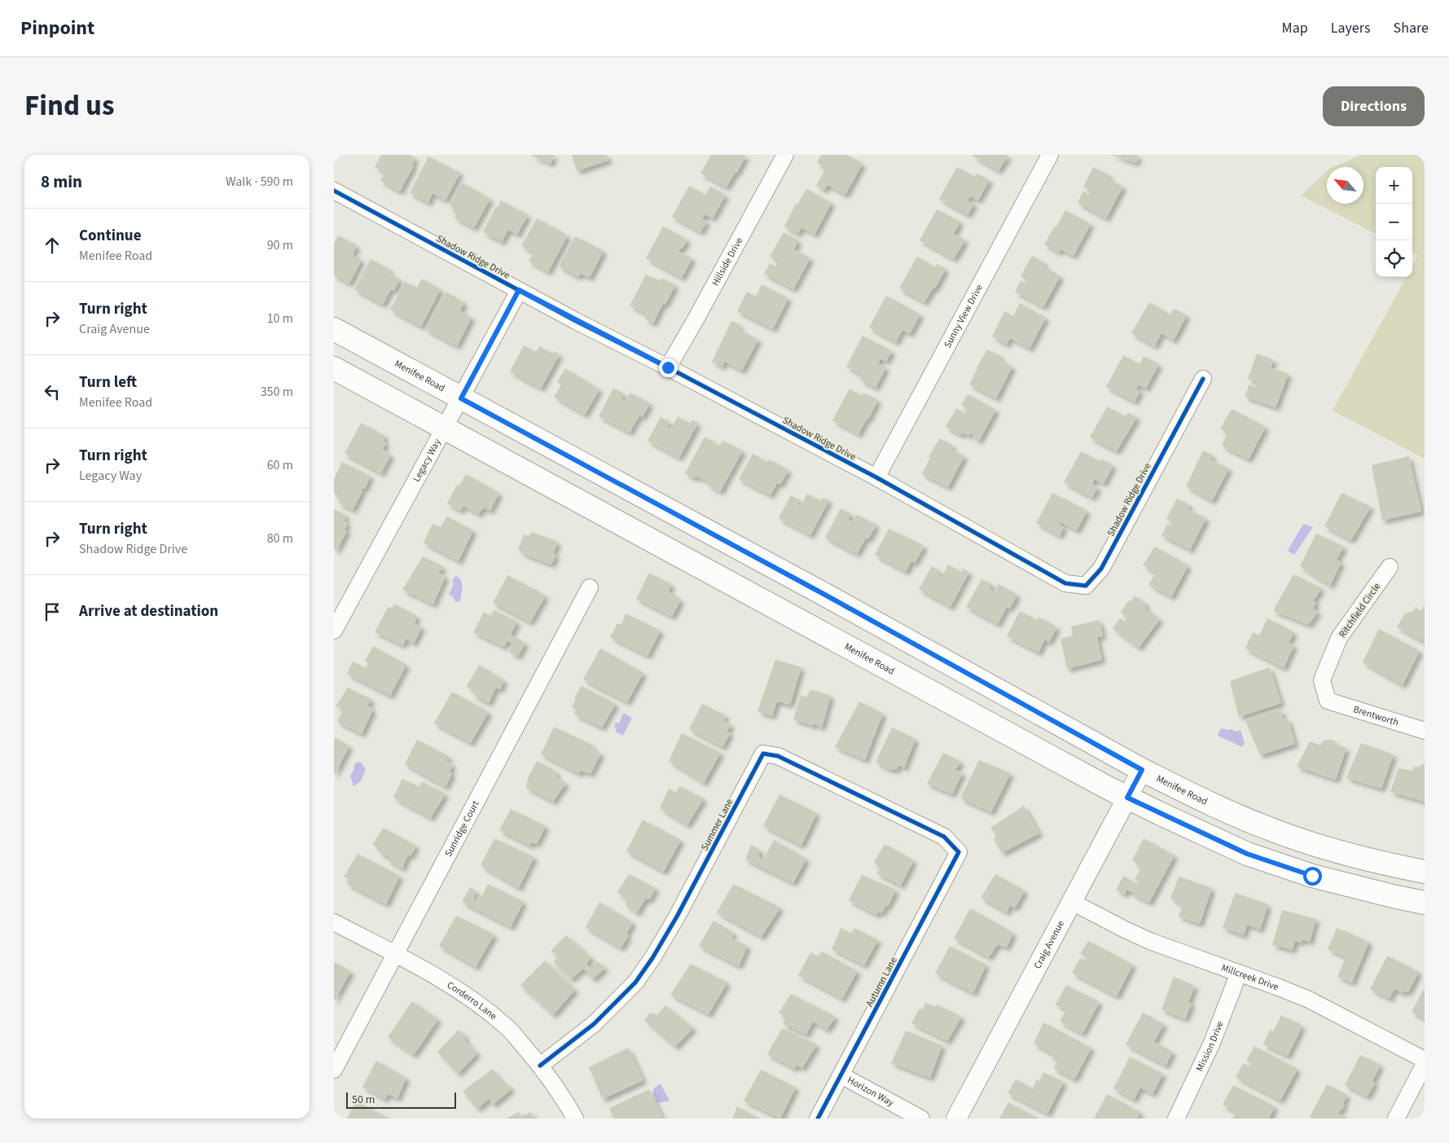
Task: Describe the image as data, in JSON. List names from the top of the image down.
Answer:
{
  "streets": {
    "main road": ["Menifee Road"],
    "street": [
      "Shadow Ridge Drive",
      "Hillside Drive",
      "Sunny View Drive",
      "Legacy Way",
      "Ritchfield Circle",
      "Brentworth",
      "Summer Lane",
      "Sunridge Court",
      "Craig Avenue",
      "Millcreek Drive",
      "Autumn Lane",
      "Corderro Lane",
      "Mission Drive",
      "Horizon Way"
    ]
  },
  "crossings": [
    ["Shadow Ridge Drive", "Hillside Drive"],
    ["Shadow Ridge Drive", "Sunny View Drive"],
    ["Shadow Ridge Drive", "Legacy Way"],
    ["Menifee Road", "Legacy Way"],
    ["Menifee Road", "Craig Avenue"],
    ["Ritchfield Circle", "Brentworth"],
    ["Summer Lane", "Autumn Lane"],
    ["Summer Lane", "Corderro Lane"],
    ["Sunridge Court", "Corderro Lane"],
    ["Craig Avenue", "Millcreek Drive"],
    ["Millcreek Drive", "Mission Drive"],
    ["Autumn Lane", "Horizon Way"]
  ],
  "scale_bar": "50 m",
  "north": "top left",
  "page": {
    "header": "Pinpoint",
    "nav": ["Map", "Layers", "Share"],
    "title": "Find us",
    "buttons": "Directions",
    "heading": ["8 min", "Walk · 590 m"],
    "map_buttons": ["+", "−"],
    "list": [
      ["Continue", "Menifee Road", "90 m"],
      ["Turn right", "Craig Avenue", "10 m"],
      ["Turn left", "Menifee Road", "350 m"],
      ["Turn right", "Legacy Way", "60 m"],
      ["Turn right", "Shadow Ridge Drive", "80 m"],
      "Arrive at destination"
    ],
    "scale": "50 m"
  }
}
